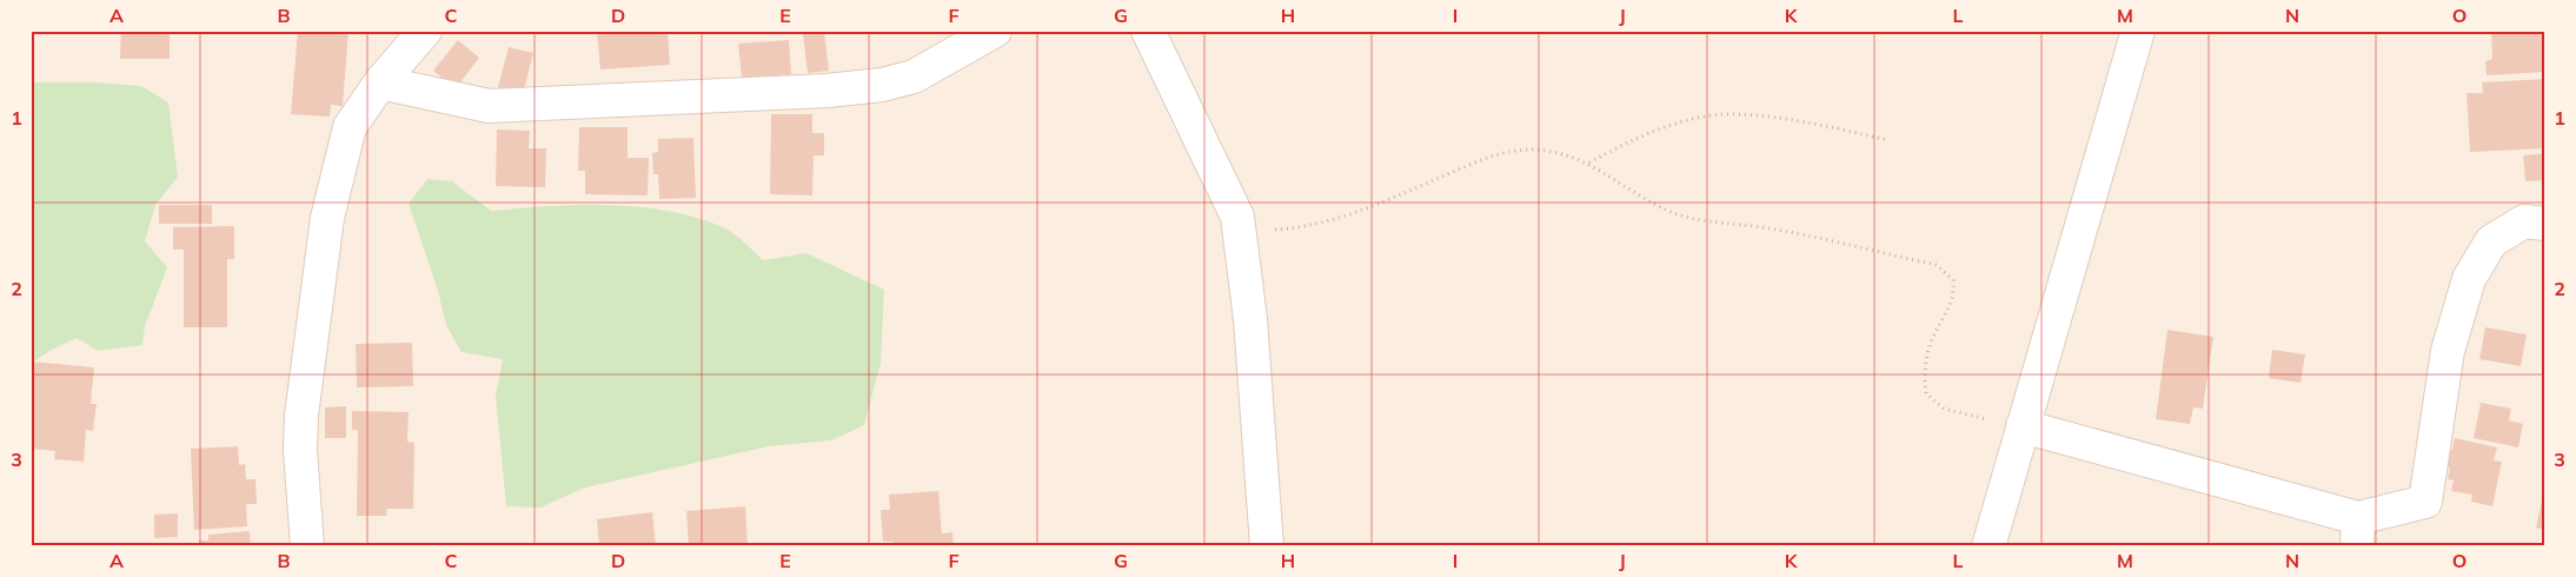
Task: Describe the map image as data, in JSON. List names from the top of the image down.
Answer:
{
  "grid": {
    "columns": [
      "A",
      "B",
      "C",
      "D",
      "E",
      "F",
      "G",
      "H",
      "I",
      "J",
      "K",
      "L",
      "M",
      "N",
      "O"
    ],
    "rows": ["1", "2", "3"]
  }
}
